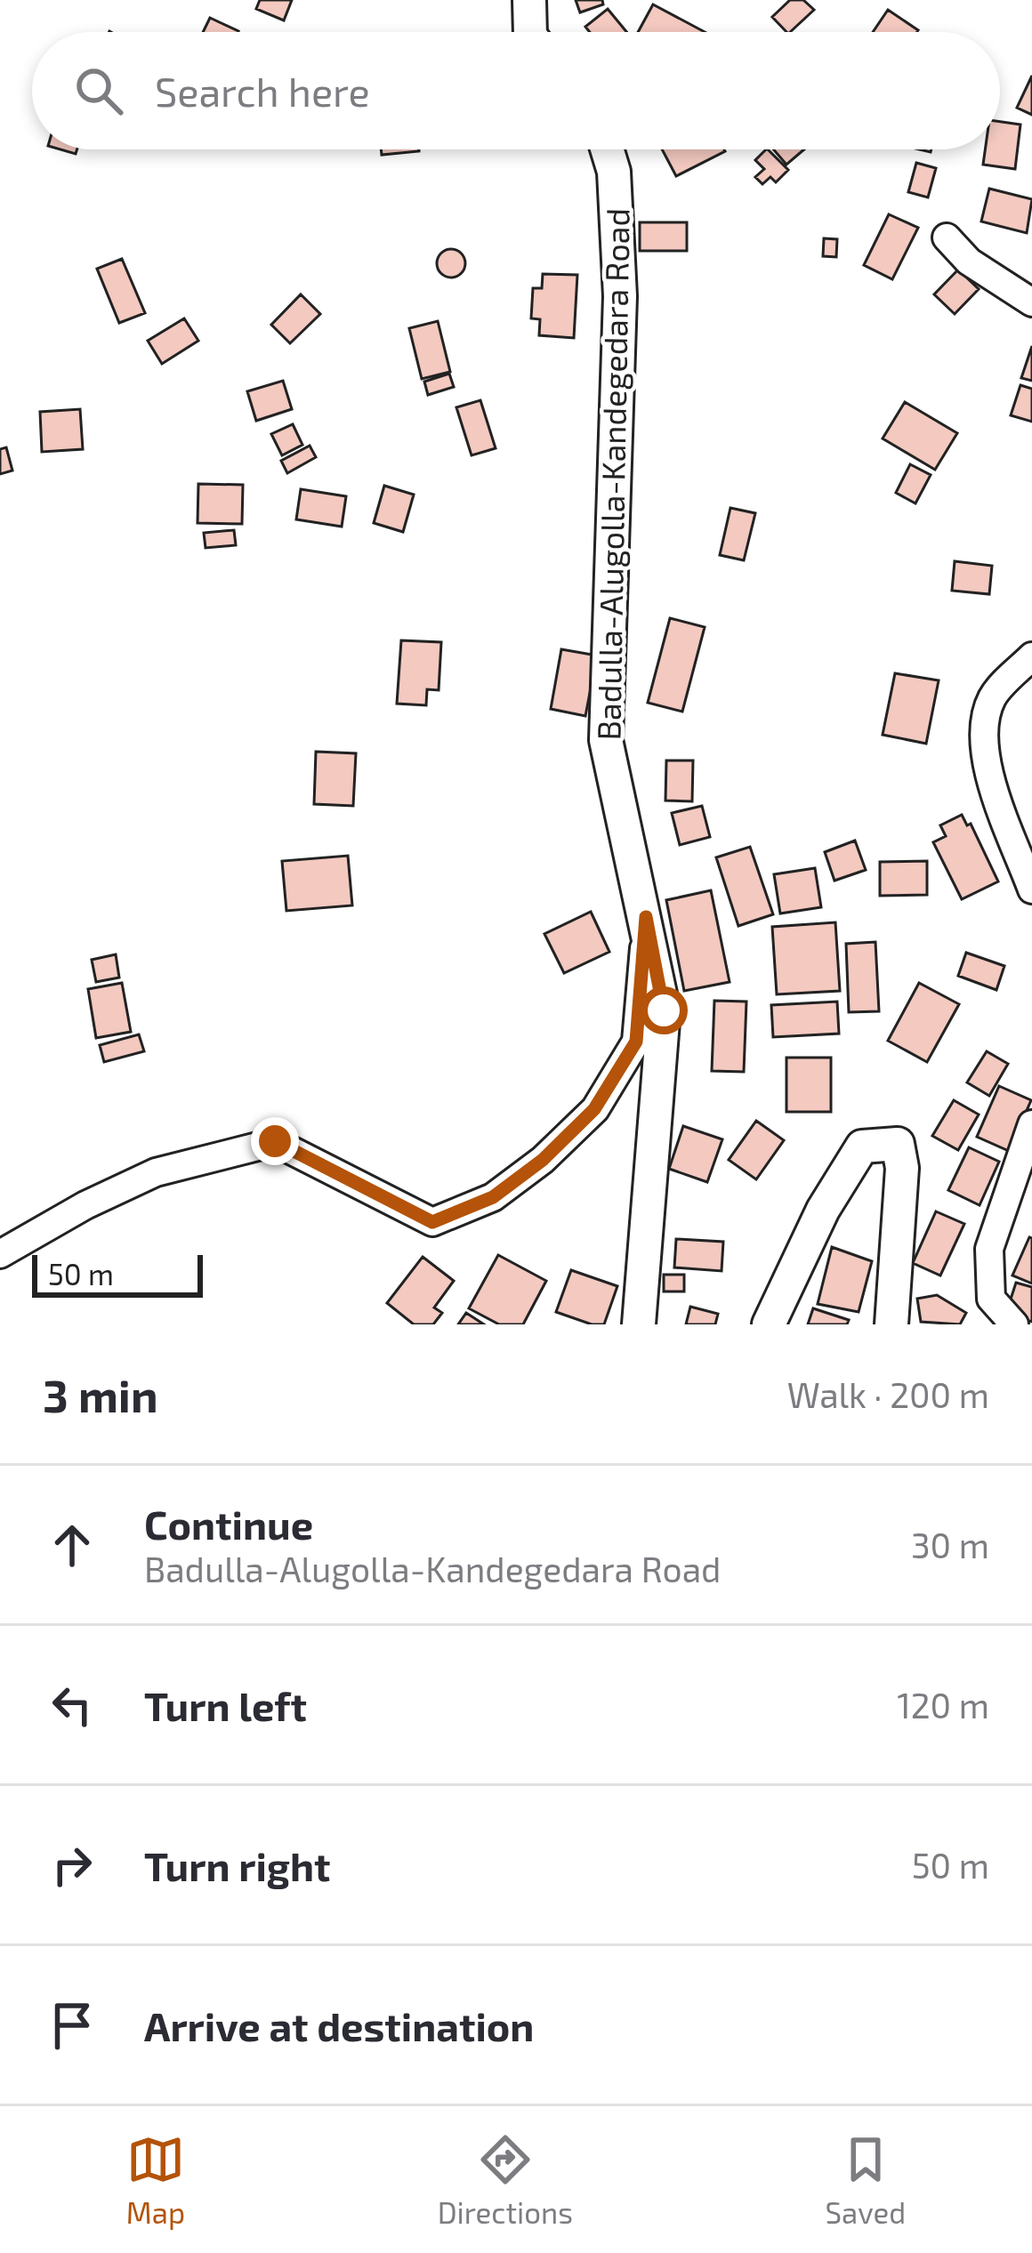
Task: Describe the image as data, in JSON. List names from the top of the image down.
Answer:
{
  "streets": {
    "main road": ["Badulla-Alugolla-Kandegedara Road"]
  },
  "scale_bar": "50 m",
  "page": {
    "search": "Search here",
    "scale": "50 m",
    "heading": ["3 min", "Walk · 200 m"],
    "list": [
      ["Continue", "Badulla-Alugolla-Kandegedara Road", "30 m"],
      ["Turn left", "120 m"],
      ["Turn right", "50 m"],
      "Arrive at destination"
    ],
    "nav": ["Map", "Directions", "Saved"]
  }
}
